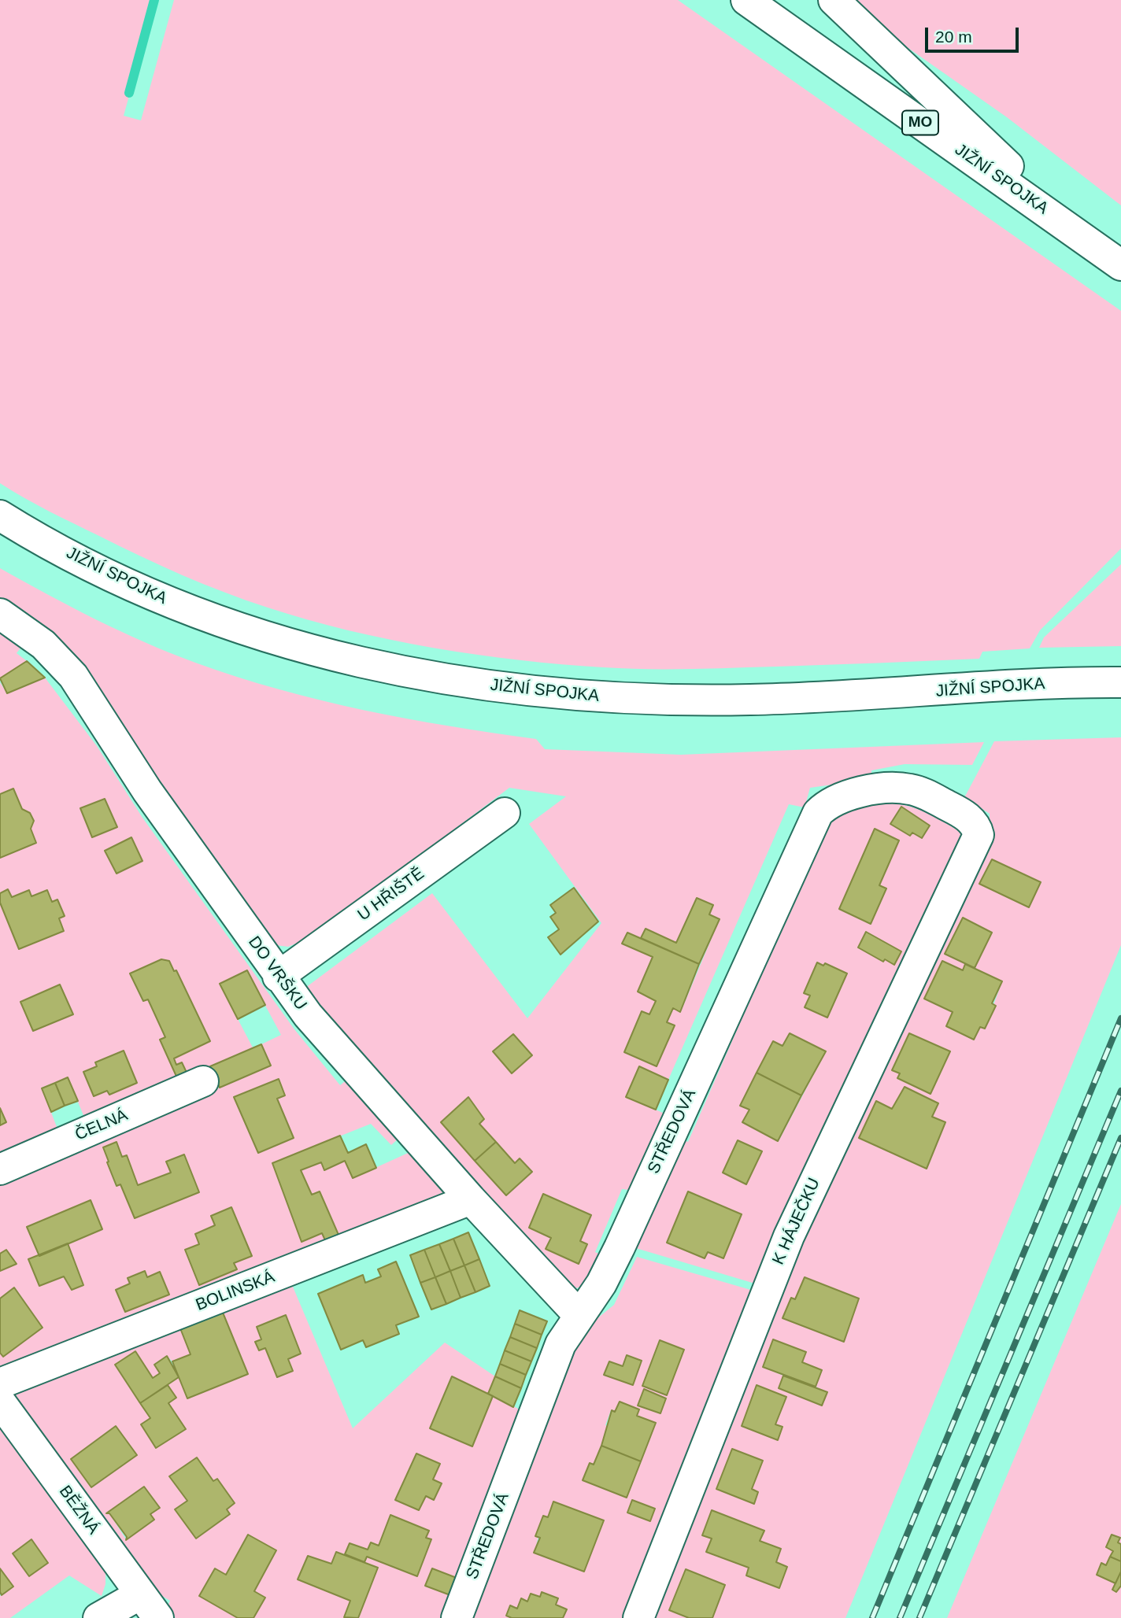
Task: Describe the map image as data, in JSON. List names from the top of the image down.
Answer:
{
  "streets": {
    "main road": [
      "MO",
      "JIŽNÍ SPOJKA",
      "U HŘIŠTĚ",
      "DO VRŠKU",
      "ČELNÁ",
      "STŘEDOVÁ",
      "K HÁJEČKU",
      "BOLINSKÁ",
      "BĚŽNÁ"
    ]
  },
  "crossings": [
    ["U HŘIŠTĚ", "DO VRŠKU"],
    ["DO VRŠKU", "STŘEDOVÁ"],
    ["DO VRŠKU", "BOLINSKÁ"],
    ["STŘEDOVÁ", "K HÁJEČKU"]
  ],
  "scale_bar": "20 m"
}
